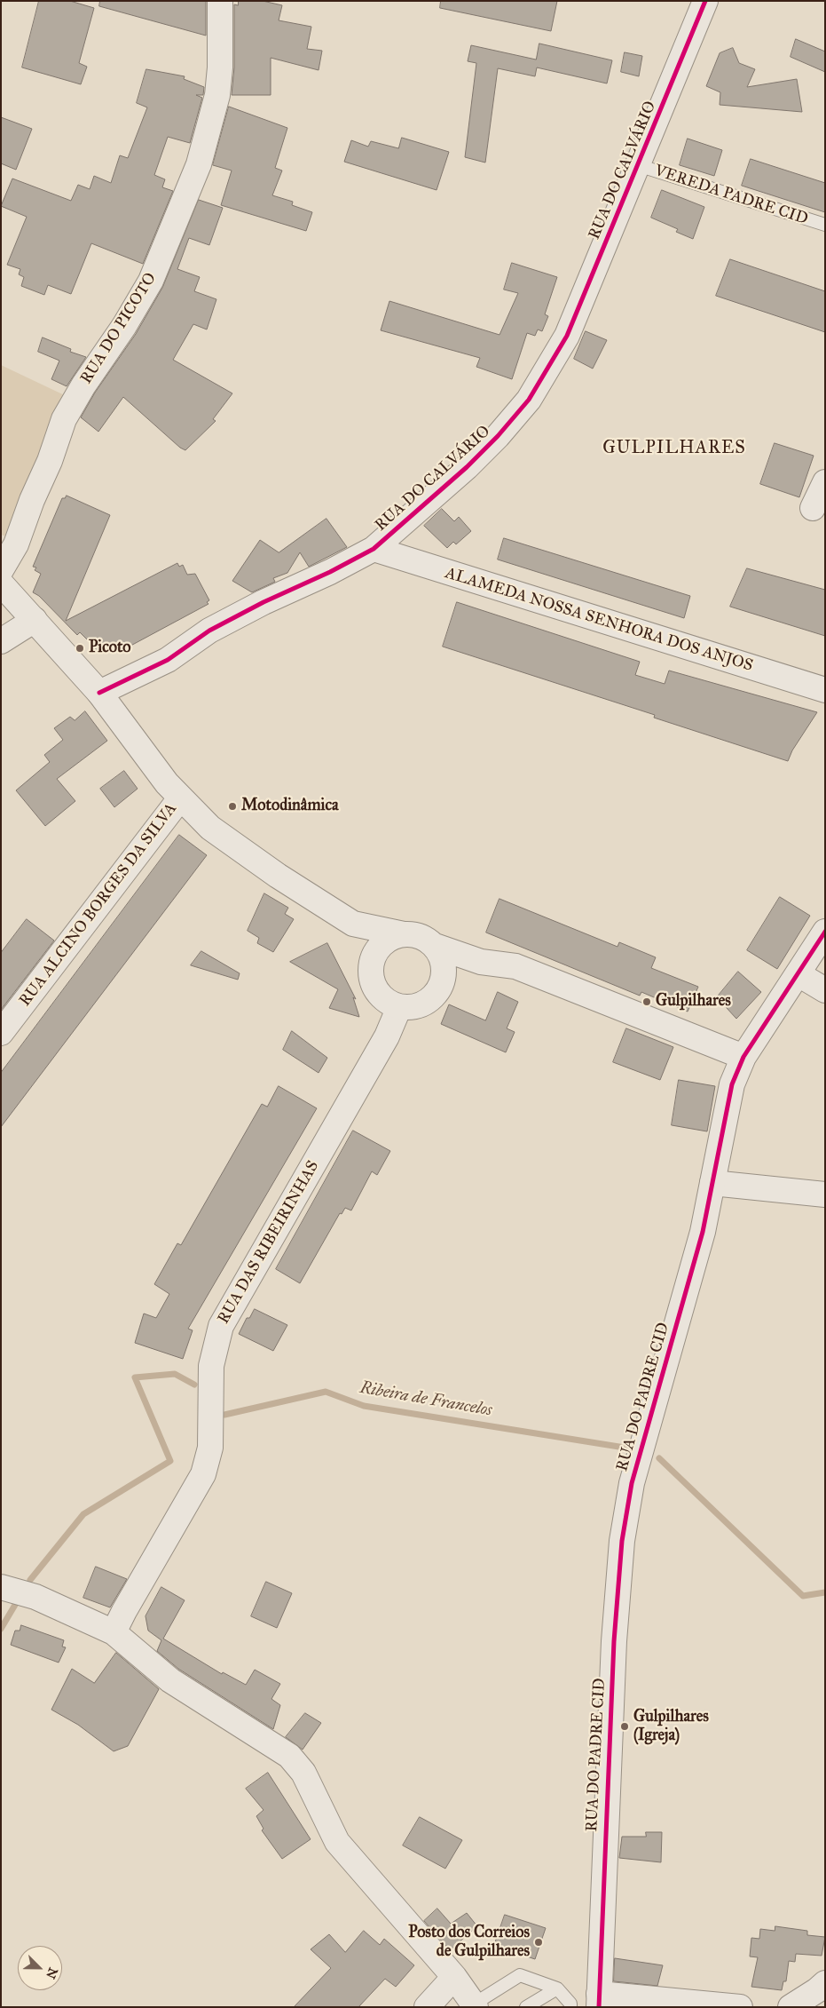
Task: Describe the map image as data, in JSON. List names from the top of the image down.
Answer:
{
  "streets": {
    "street": [
      "RUA DO CALVÁRIO",
      "RUA DO PICOTO",
      "ALAMEDA NOSSA SENHORA DOS ANJOS",
      "RUA ALCINO BORGES DA SILVA",
      "RUA DAS RIBEIRINHAS",
      "RUA DO PADRE CID"
    ],
    "lane": ["VEREDA PADRE CID"]
  },
  "crossings": [
    ["RUA DO CALVÁRIO", "VEREDA PADRE CID"],
    ["RUA DO CALVÁRIO", "ALAMEDA NOSSA SENHORA DOS ANJOS"]
  ],
  "districts": ["GULPILHARES"],
  "water": ["Ribeira de Francelos"],
  "places": [
    "Picoto",
    "Motodinâmica",
    "Gulpilhares",
    "Gulpilhares (Igreja)",
    "Posto dos Correios de Gulpilhares"
  ],
  "north": "bottom right"
}
